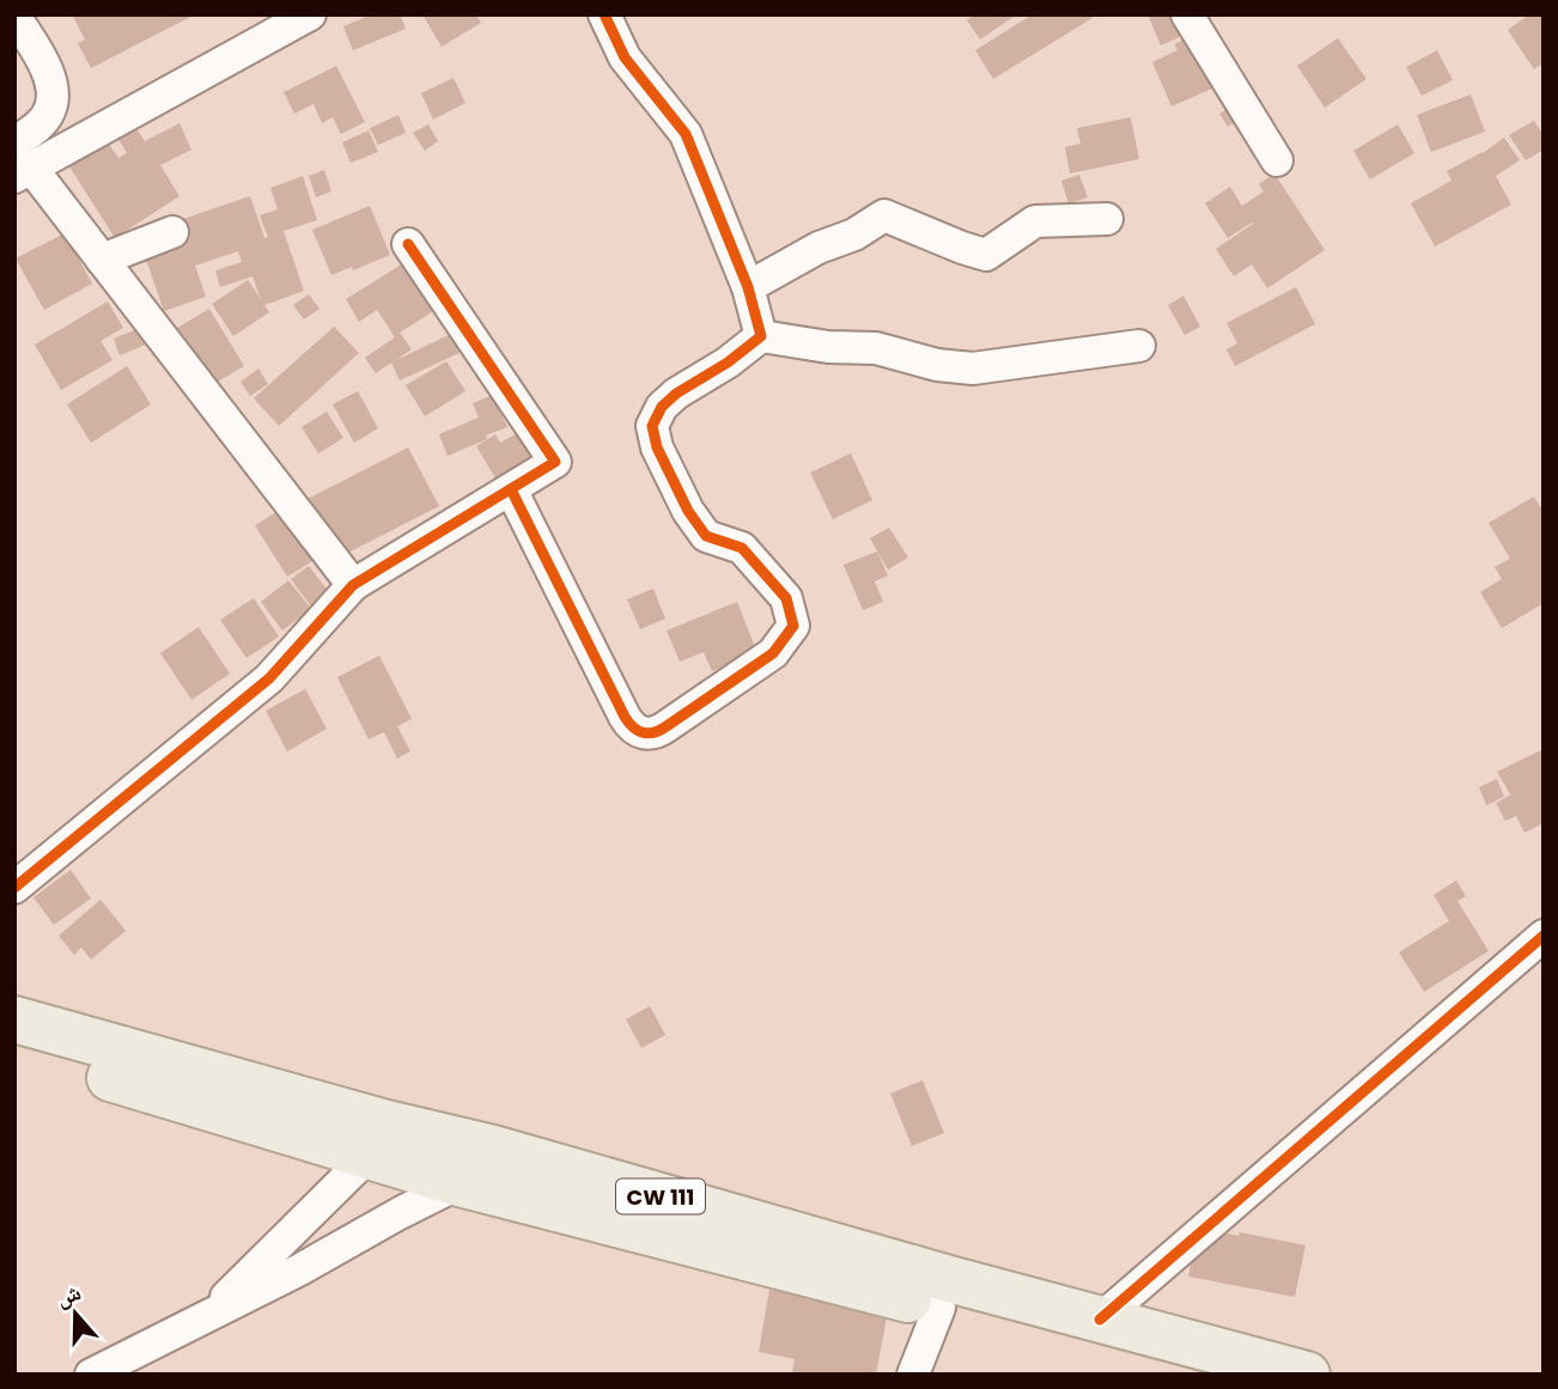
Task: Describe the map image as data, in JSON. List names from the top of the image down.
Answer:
{
  "streets": {
    "main road": ["CW 111"]
  },
  "north": "top"
}
